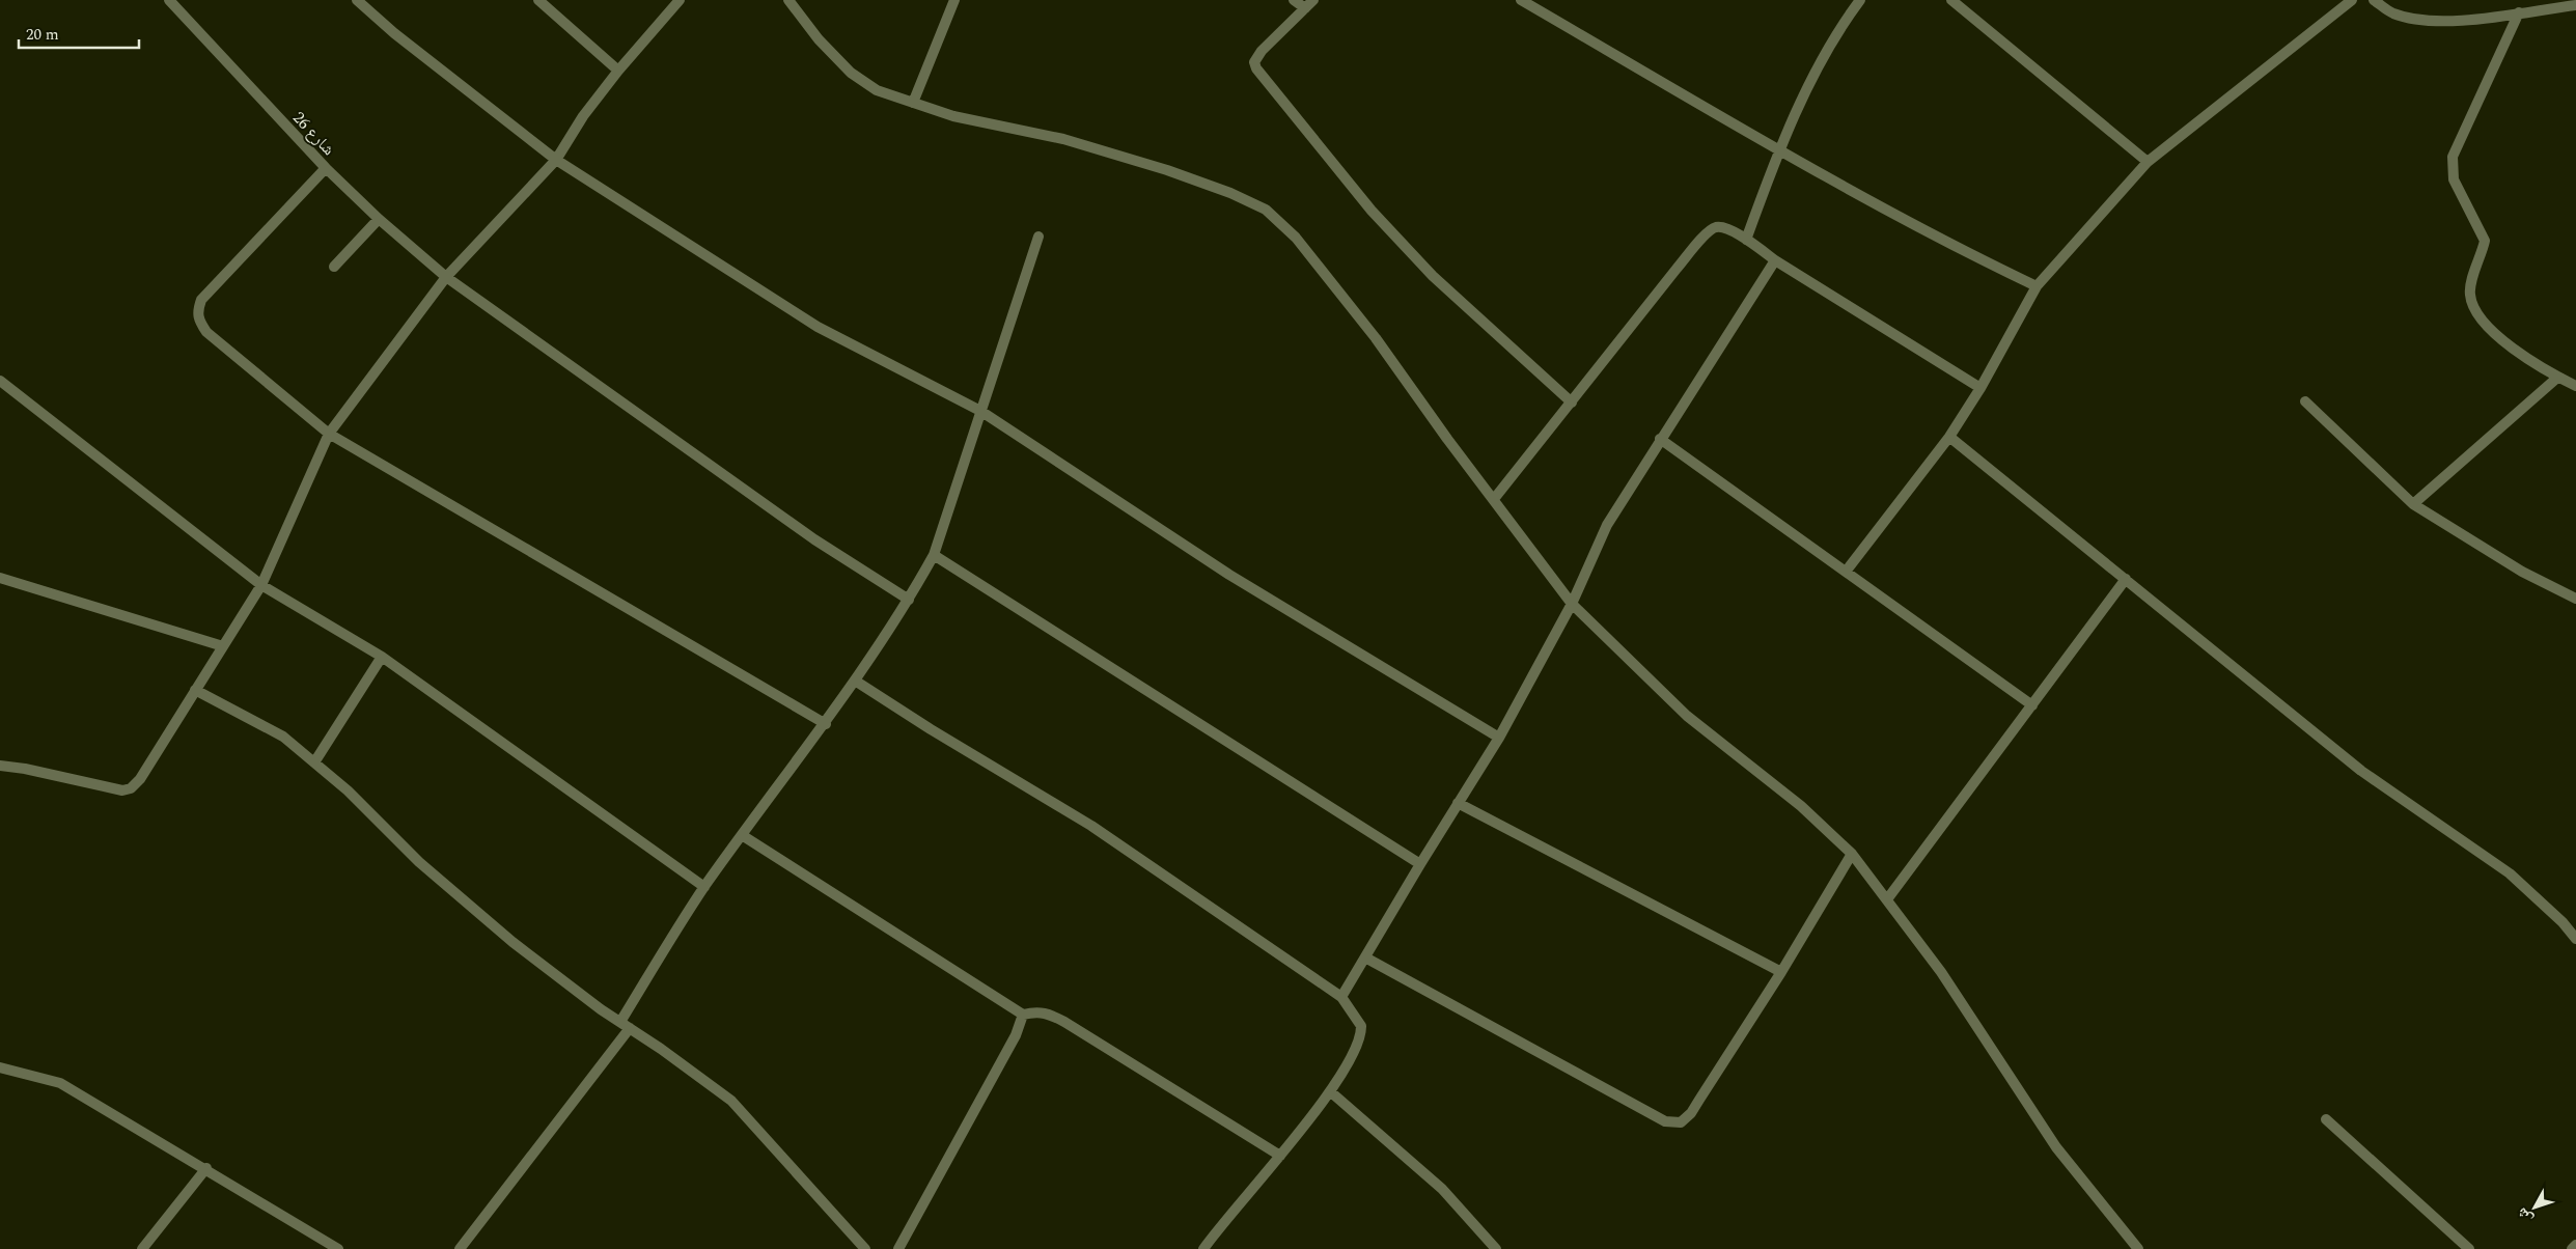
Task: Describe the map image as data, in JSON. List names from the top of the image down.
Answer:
{
  "streets": {
    "street": ["شارع 26"]
  },
  "scale_bar": "20 m",
  "north": "bottom left"
}
